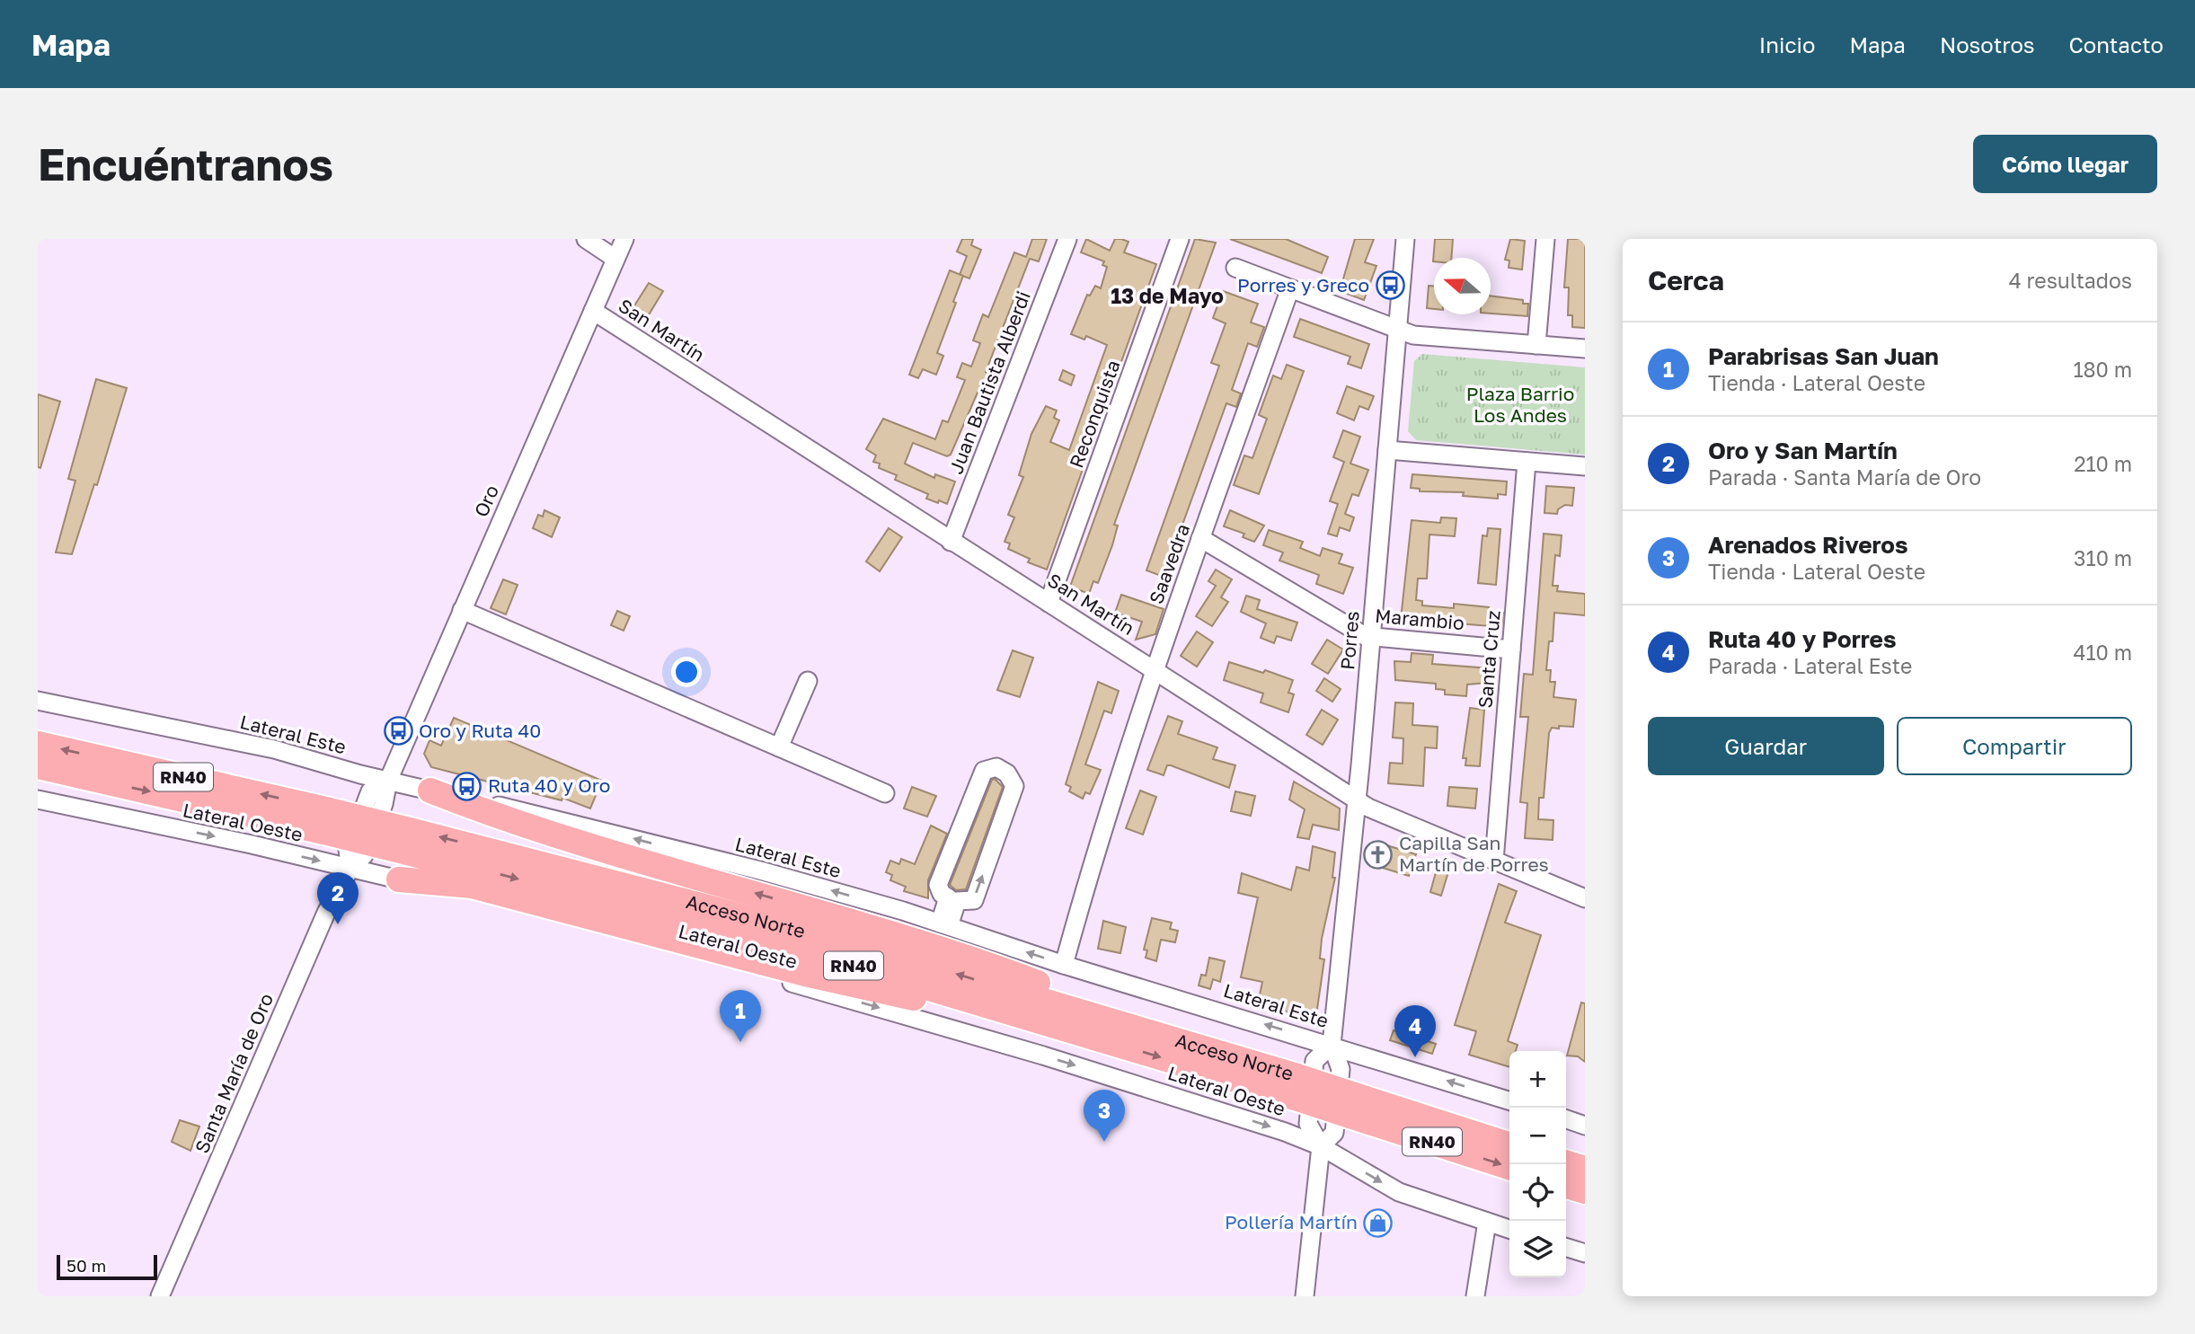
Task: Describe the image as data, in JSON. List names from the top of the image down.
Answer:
{
  "streets": {
    "highway": ["RN40", "Acceso Norte"],
    "street": [
      "San Martín",
      "Juan Bautista Alberdi",
      "Reconquista",
      "Oro",
      "Saavedra",
      "Marambio",
      "Porres",
      "Santa Cruz",
      "Lateral Este",
      "Lateral Oeste",
      "Santa María de Oro"
    ]
  },
  "crossings": [
    ["San Martín", "Juan Bautista Alberdi"],
    ["San Martín", "Reconquista"],
    ["San Martín", "Oro"],
    ["San Martín", "Saavedra"],
    ["San Martín", "Porres"],
    ["San Martín", "Santa Cruz"],
    ["Oro", "Lateral Este"],
    ["Oro", "Lateral Oeste"],
    ["Oro", "Santa María de Oro"],
    ["Saavedra", "Marambio"],
    ["Saavedra", "Lateral Este"],
    ["Marambio", "Porres"],
    ["Marambio", "Santa Cruz"],
    ["Porres", "Lateral Este"],
    ["Porres", "Lateral Oeste"],
    ["Lateral Oeste", "Santa María de Oro"]
  ],
  "one_way": ["Lateral Este", "Lateral Oeste"],
  "districts": ["13 de Mayo"],
  "parks": ["Plaza Barrio Los Andes"],
  "places": {
    "bus stop": ["Porres y Greco", "Oro y Ruta 40", "Ruta 40 y Oro"],
    "church": ["Capilla San Martín de Porres"],
    "shop": ["Pollería Martín"]
  },
  "scale_bar": "50 m",
  "north": "left",
  "page": {
    "header": "Mapa",
    "nav": [
      "Inicio",
      "Mapa",
      "Nosotros",
      "Contacto"
    ],
    "buttons": [
      "Cómo llegar",
      ["Guardar", "Compartir"]
    ],
    "title": "Encuéntranos",
    "heading": ["Cerca", "4 resultados"],
    "list": [
      {
        "mark": "1",
        "name": "Parabrisas San Juan",
        "note": "Tienda · Lateral Oeste",
        "value": "180 m"
      },
      {
        "mark": "2",
        "name": "Oro y San Martín",
        "note": "Parada · Santa María de Oro",
        "value": "210 m"
      },
      {
        "mark": "3",
        "name": "Arenados Riveros",
        "note": "Tienda · Lateral Oeste",
        "value": "310 m"
      },
      {
        "mark": "4",
        "name": "Ruta 40 y Porres",
        "note": "Parada · Lateral Este",
        "value": "410 m"
      }
    ],
    "pins": [
      "2",
      "1",
      "4",
      "3"
    ],
    "map_buttons": ["+", "−"],
    "scale": "50 m"
  }
}
